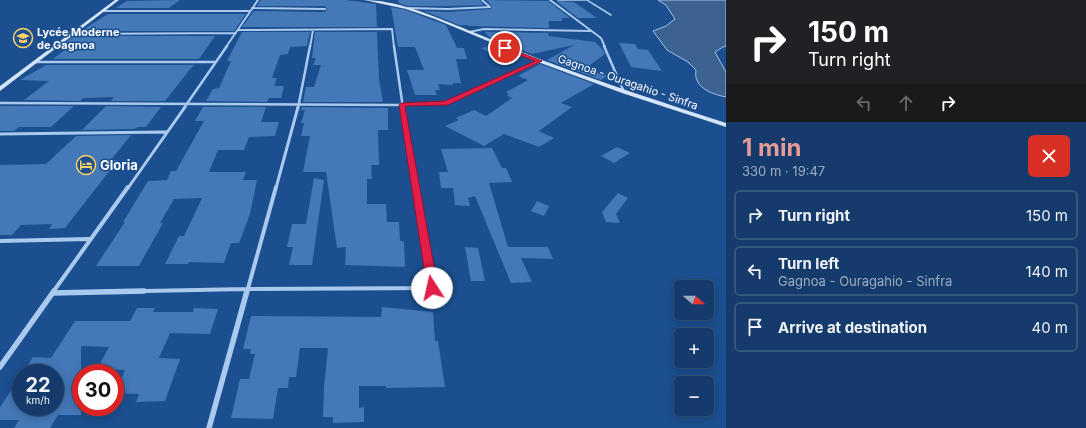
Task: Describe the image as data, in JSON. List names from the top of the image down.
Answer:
{
  "streets": {
    "main road": ["Gagnoa - Ouragahio - Sinfra"]
  },
  "places": {
    "school or university": ["Lycée Moderne de Gagnoa"],
    "hotel": ["Gloria"]
  },
  "north": "right",
  "page": {
    "turn": ["150 m", "Turn right"],
    "heading": ["1 min", "330 m · 19:47"],
    "list": [
      {
        "name": "Turn right",
        "value": "150 m"
      },
      {
        "name": "Turn left",
        "note": "Gagnoa - Ouragahio - Sinfra",
        "value": "140 m"
      },
      {
        "name": "Arrive at destination",
        "value": "40 m"
      }
    ],
    "map_buttons": ["+", "−"],
    "speed": "22 km/h",
    "limit": "30"
  }
}
